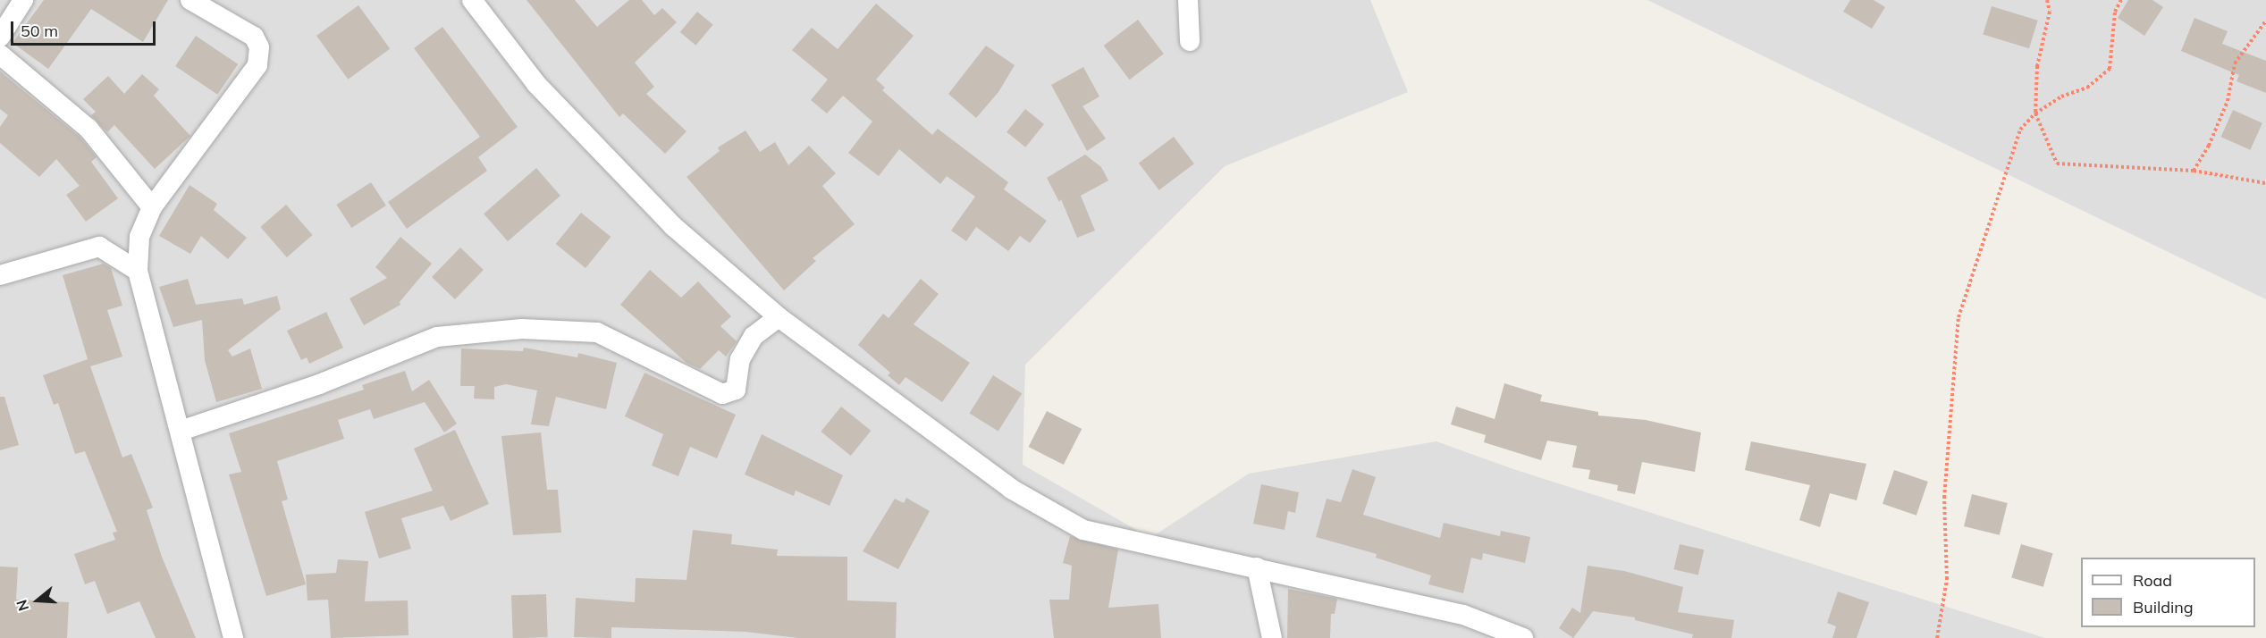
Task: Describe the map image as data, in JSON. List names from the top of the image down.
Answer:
{
  "legend": ["Road", "Building"],
  "scale_bar": "50 m",
  "north": "left"
}
